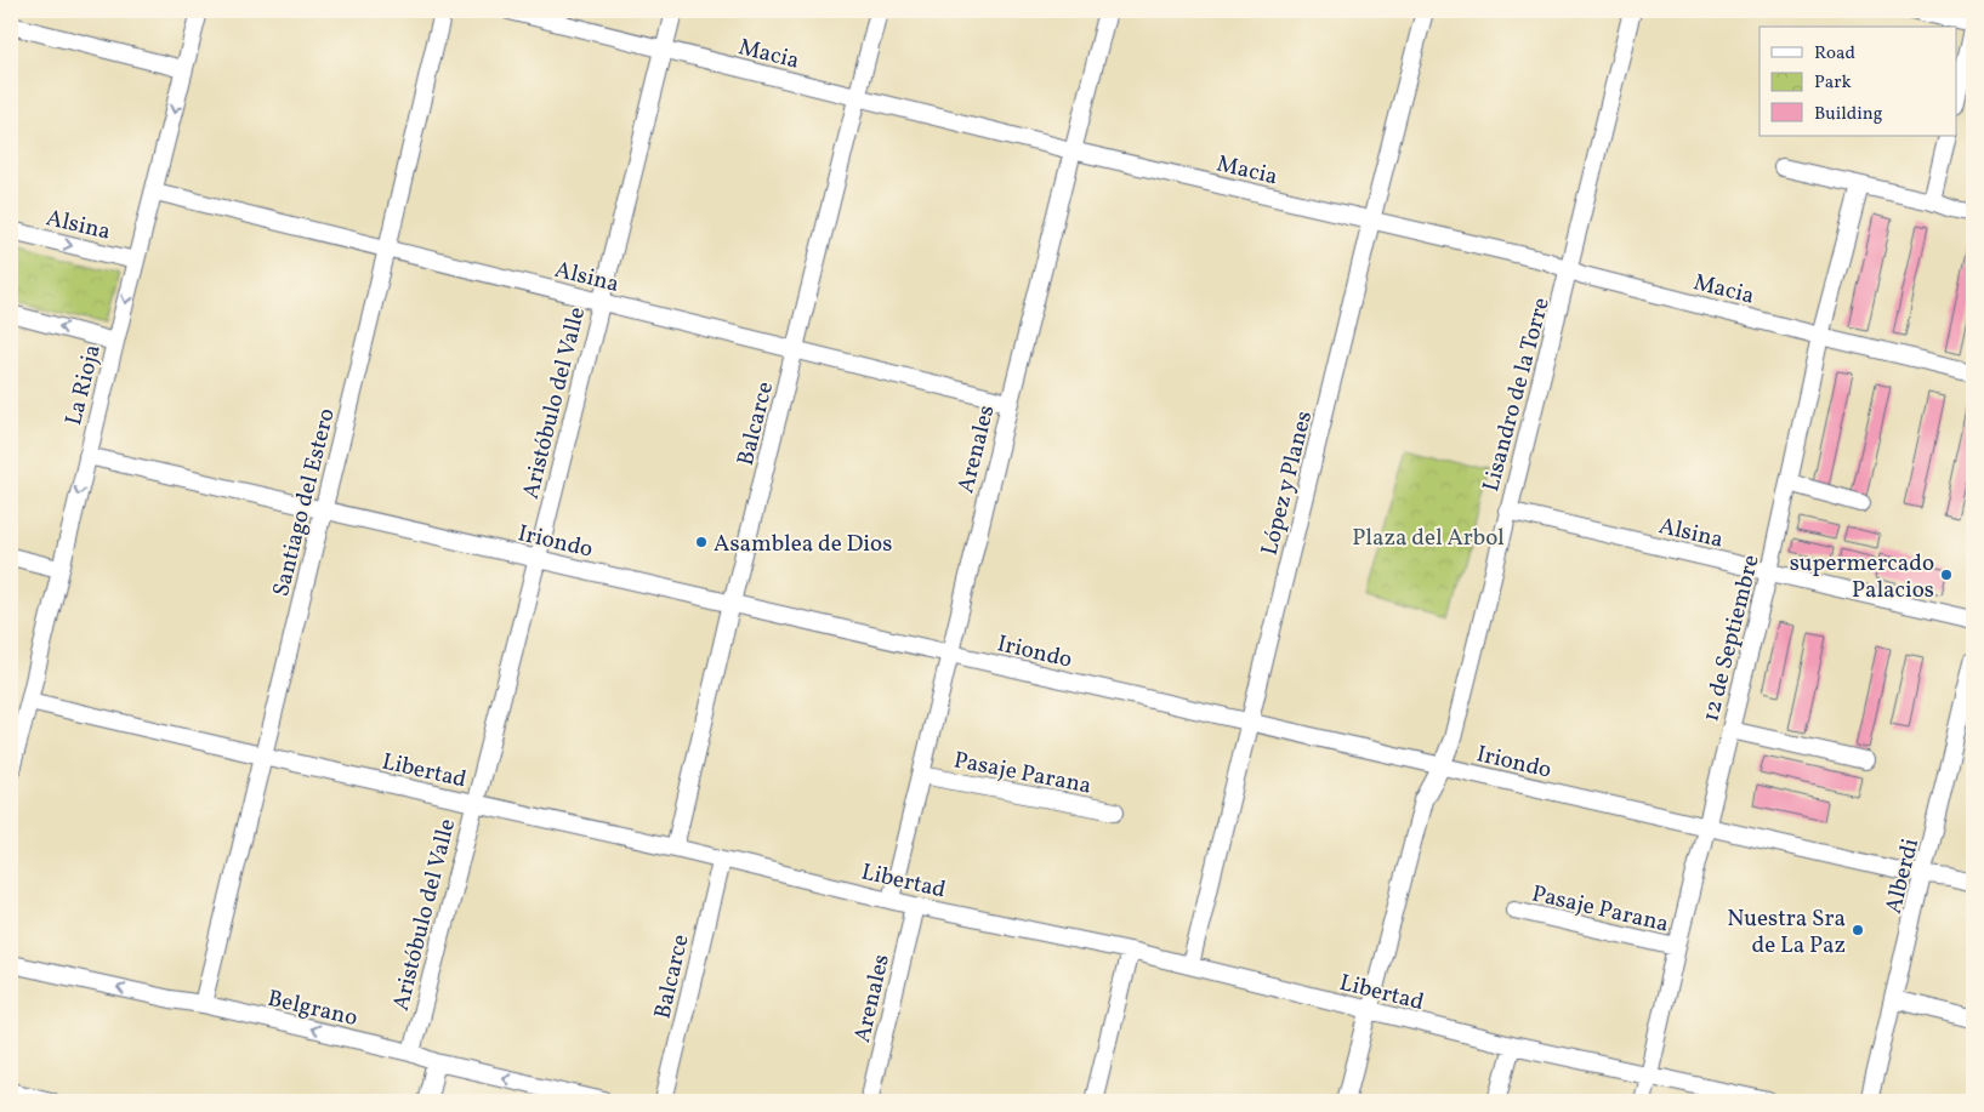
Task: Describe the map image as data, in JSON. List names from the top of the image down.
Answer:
{
  "streets": {
    "street": [
      "Macia",
      "Alsina",
      "La Rioja",
      "Lisandro de la Torre",
      "Aristóbulo del Valle",
      "Balcarce",
      "Arenales",
      "López y Planes",
      "Santiago del Estero",
      "Iriondo",
      "12 de Septiembre",
      "Libertad",
      "Pasaje Parana",
      "Alberdi",
      "Belgrano"
    ]
  },
  "crossings": [
    ["Macia", "Lisandro de la Torre"],
    ["Macia", "Aristóbulo del Valle"],
    ["Macia", "Balcarce"],
    ["Macia", "Arenales"],
    ["Macia", "López y Planes"],
    ["Macia", "12 de Septiembre"],
    ["Alsina", "La Rioja"],
    ["Alsina", "Lisandro de la Torre"],
    ["Alsina", "Aristóbulo del Valle"],
    ["Alsina", "Balcarce"],
    ["Alsina", "Arenales"],
    ["Alsina", "Santiago del Estero"],
    ["Alsina", "12 de Septiembre"],
    ["La Rioja", "Iriondo"],
    ["La Rioja", "Libertad"],
    ["Lisandro de la Torre", "Iriondo"],
    ["Lisandro de la Torre", "Libertad"],
    ["Aristóbulo del Valle", "Iriondo"],
    ["Aristóbulo del Valle", "Libertad"],
    ["Aristóbulo del Valle", "Belgrano"],
    ["Balcarce", "Iriondo"],
    ["Balcarce", "Libertad"],
    ["Arenales", "Iriondo"],
    ["Arenales", "Libertad"],
    ["Arenales", "Pasaje Parana"],
    ["López y Planes", "Iriondo"],
    ["López y Planes", "Libertad"],
    ["Santiago del Estero", "Iriondo"],
    ["Santiago del Estero", "Libertad"],
    ["Santiago del Estero", "Belgrano"],
    ["Iriondo", "12 de Septiembre"],
    ["Iriondo", "Alberdi"],
    ["12 de Septiembre", "Libertad"],
    ["12 de Septiembre", "Pasaje Parana"]
  ],
  "one_way": ["La Rioja", "Belgrano"],
  "parks": ["Plaza del Arbol"],
  "places": ["Asamblea de Dios", "supermercado Palacios", "Nuestra Sra de La Paz"],
  "legend": ["Road", "Park", "Building"]
}
